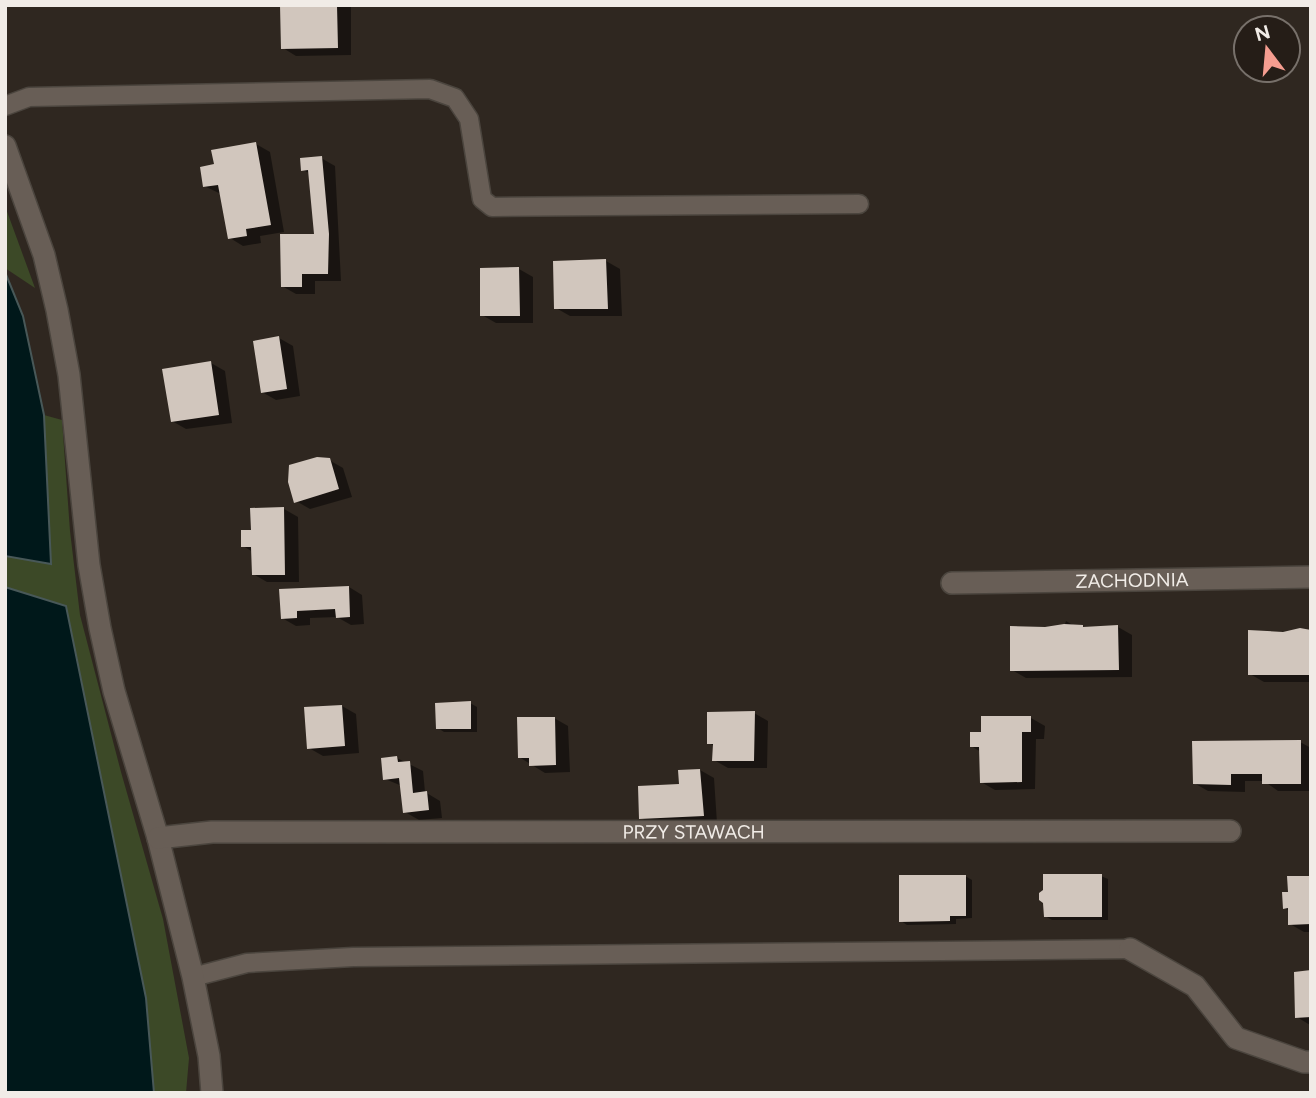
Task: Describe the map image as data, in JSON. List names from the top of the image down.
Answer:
{
  "streets": {
    "street": ["ZACHODNIA", "PRZY STAWACH"]
  },
  "north": "top"
}
